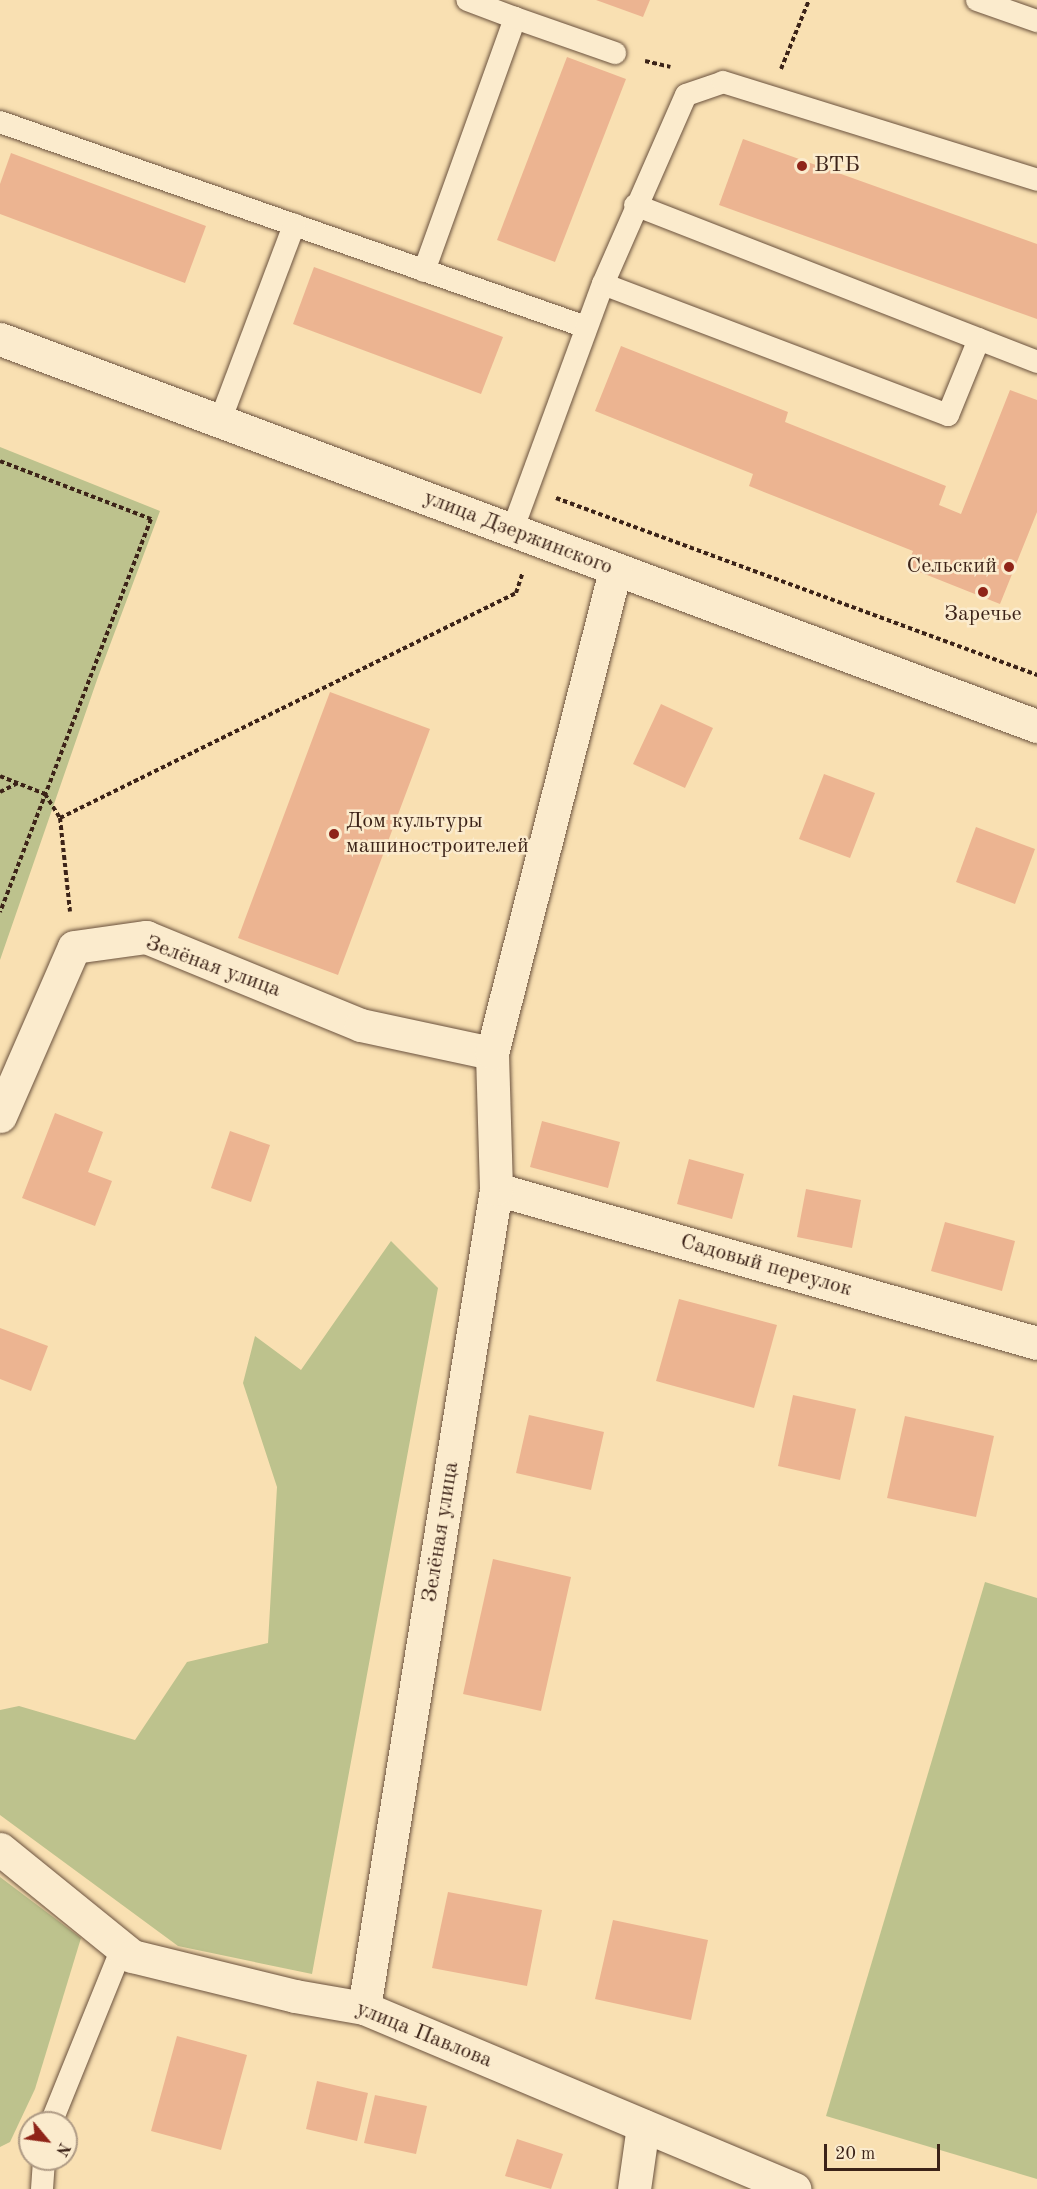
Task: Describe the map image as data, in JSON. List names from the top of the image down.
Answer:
{
  "streets": {
    "street": [
      "улица Дзержинского",
      "Зелёная улица",
      "Садовый переулок",
      "улица Павлова"
    ]
  },
  "crossings": [
    ["улица Дзержинского", "Зелёная улица"],
    ["Зелёная улица", "Садовый переулок"],
    ["Зелёная улица", "улица Павлова"]
  ],
  "places": [
    "ВТБ",
    "Сельский",
    "Заречье",
    "Дом культуры машиностроителей"
  ],
  "scale_bar": "20 m",
  "north": "bottom right"
}
